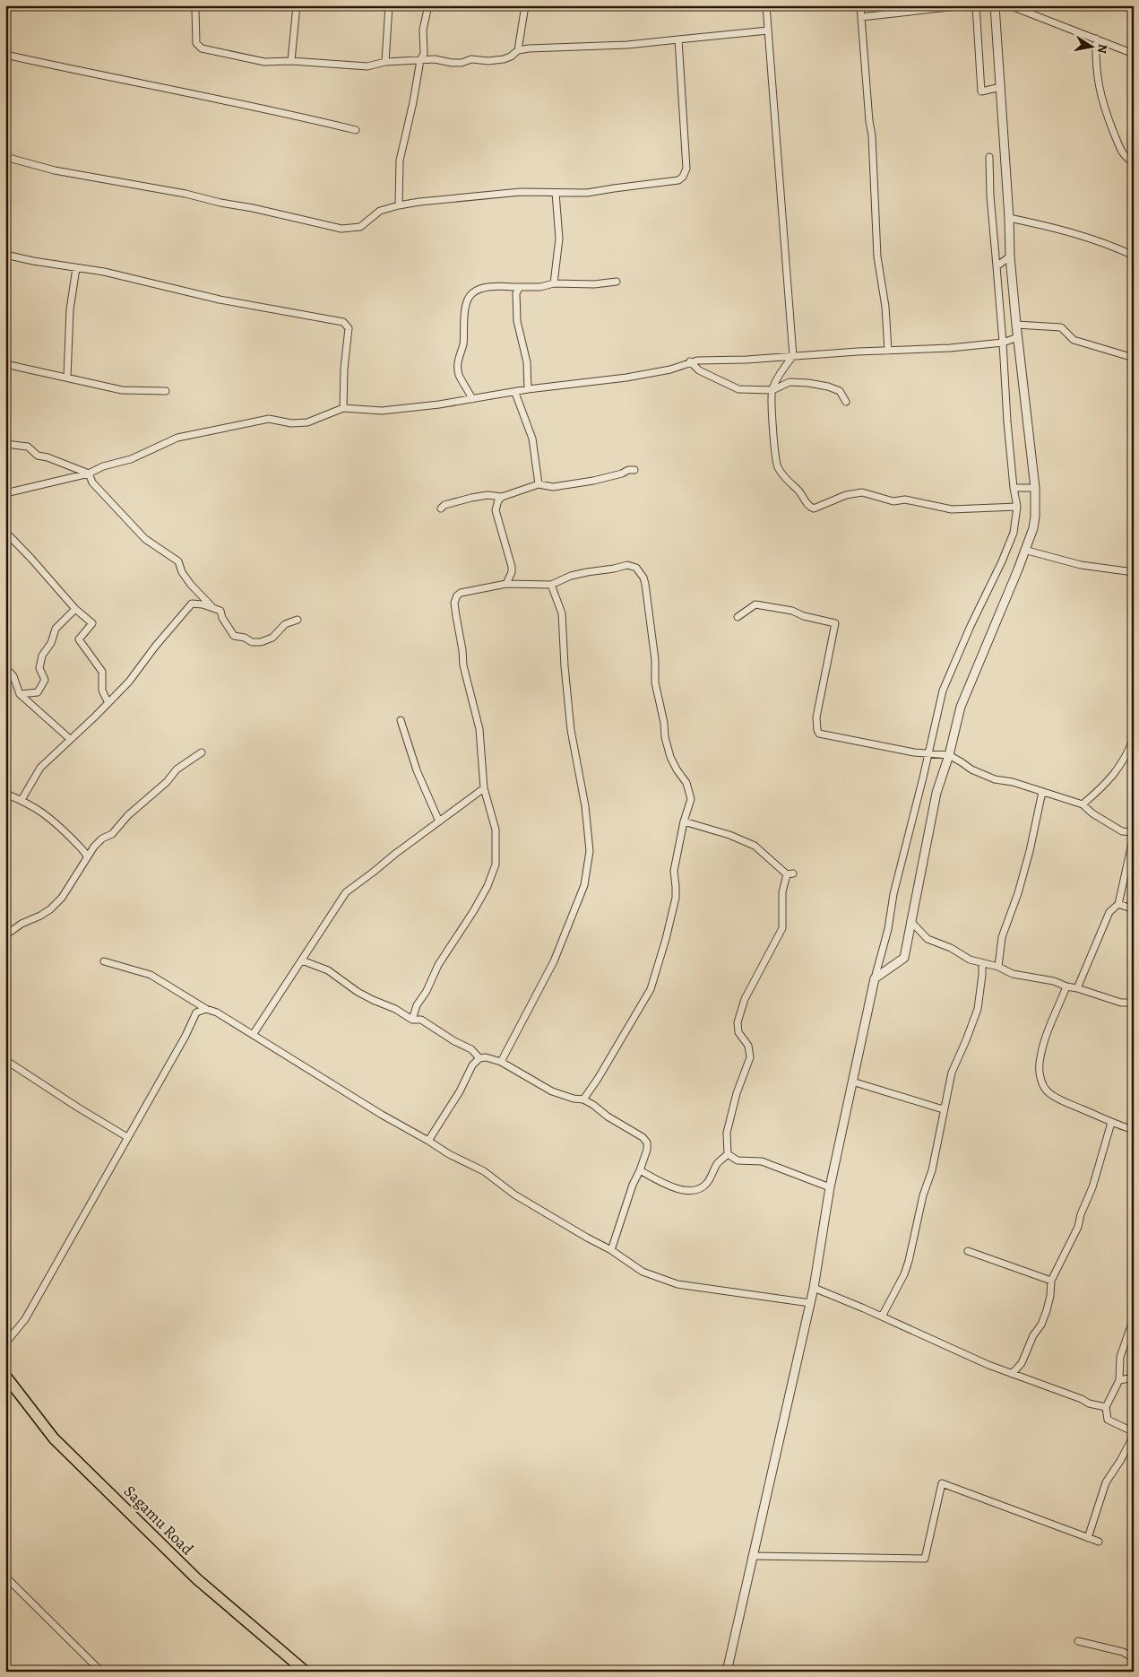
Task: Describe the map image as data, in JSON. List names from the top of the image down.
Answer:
{
  "streets": {
    "highway": ["Sagamu Road"]
  },
  "north": "right"
}
